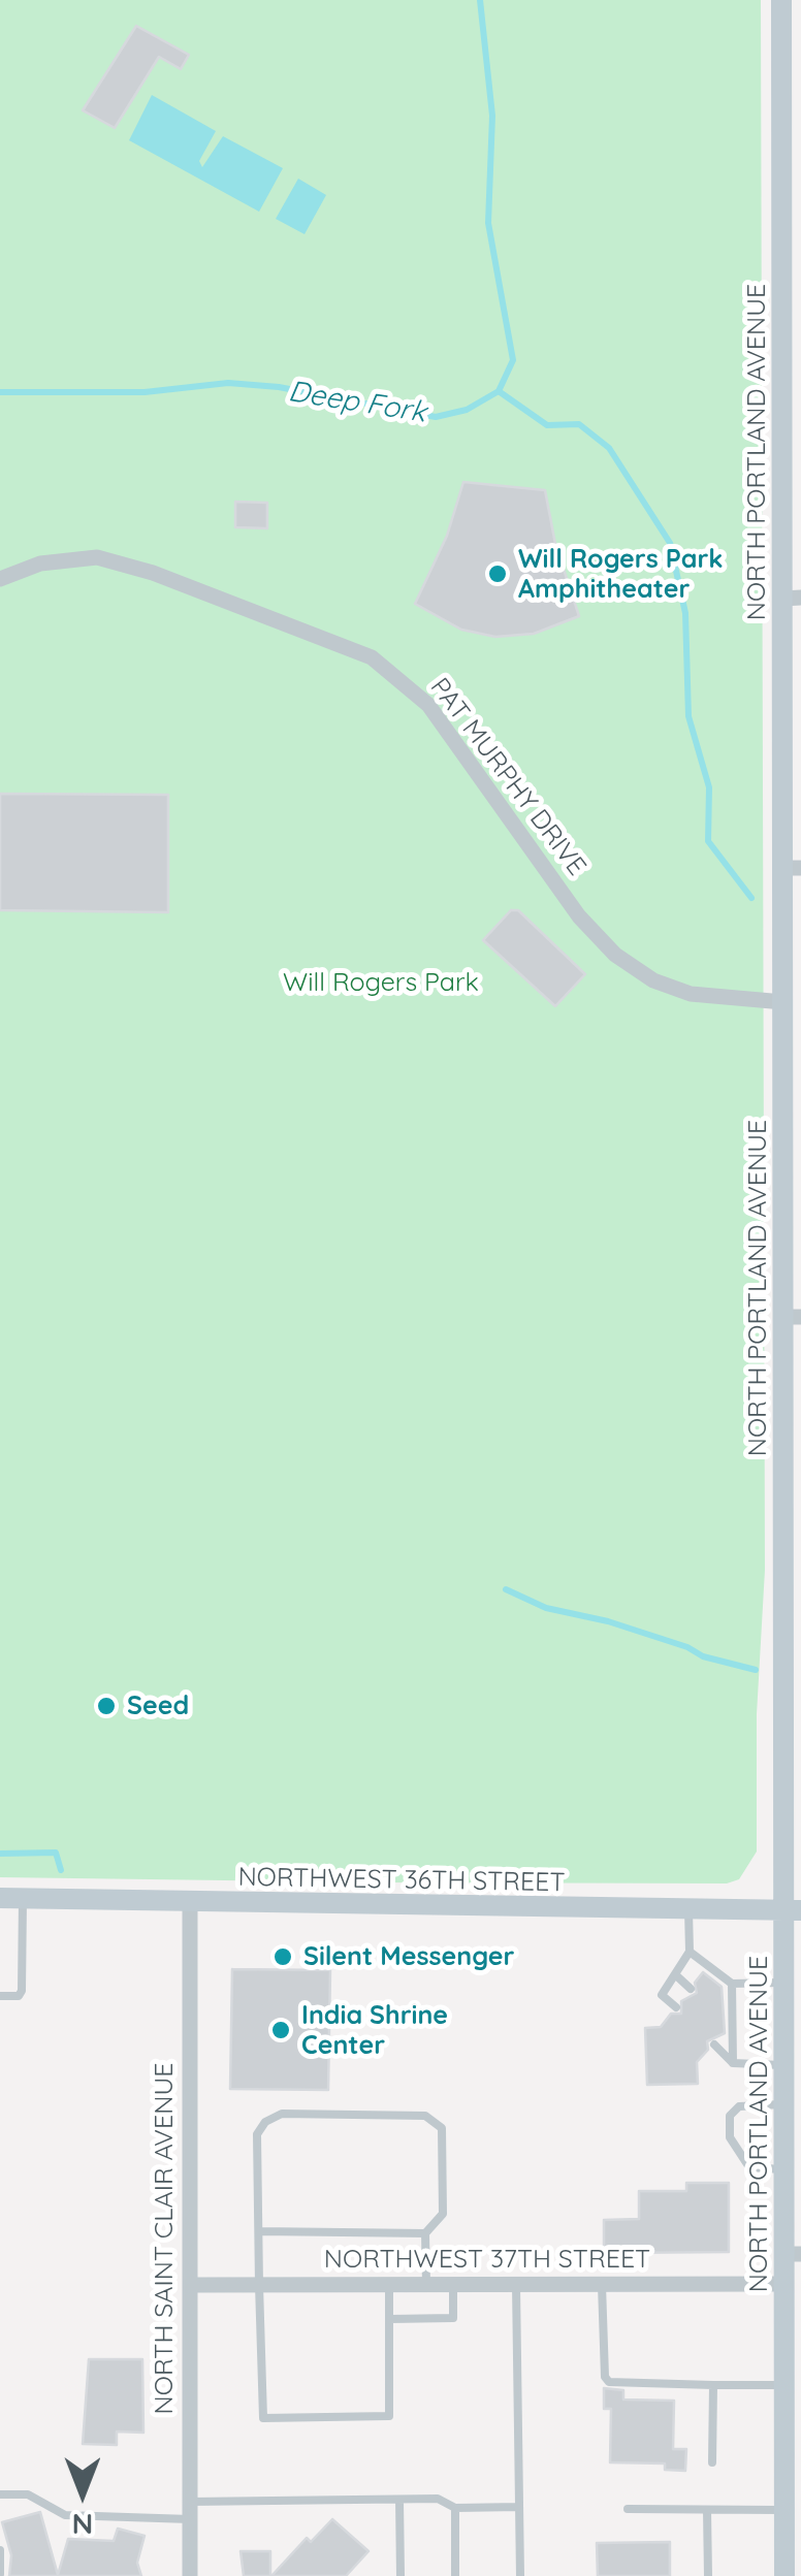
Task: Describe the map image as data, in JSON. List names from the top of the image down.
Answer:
{
  "streets": {
    "main road": ["NORTH PORTLAND AVENUE", "NORTHWEST 36TH STREET"],
    "street": ["PAT MURPHY DRIVE", "NORTH SAINT CLAIR AVENUE", "NORTHWEST 37TH STREET"]
  },
  "crossings": [
    ["NORTH PORTLAND AVENUE", "PAT MURPHY DRIVE"],
    ["NORTH PORTLAND AVENUE", "NORTHWEST 36TH STREET"],
    ["NORTH PORTLAND AVENUE", "NORTHWEST 37TH STREET"],
    ["NORTHWEST 36TH STREET", "NORTH SAINT CLAIR AVENUE"],
    ["NORTH SAINT CLAIR AVENUE", "NORTHWEST 37TH STREET"]
  ],
  "water": ["Deep Fork"],
  "parks": ["Will Rogers Park"],
  "places": [
    "Will Rogers Park Amphitheater",
    "Seed",
    "Silent Messenger",
    "India Shrine Center"
  ],
  "north": "bottom"
}
